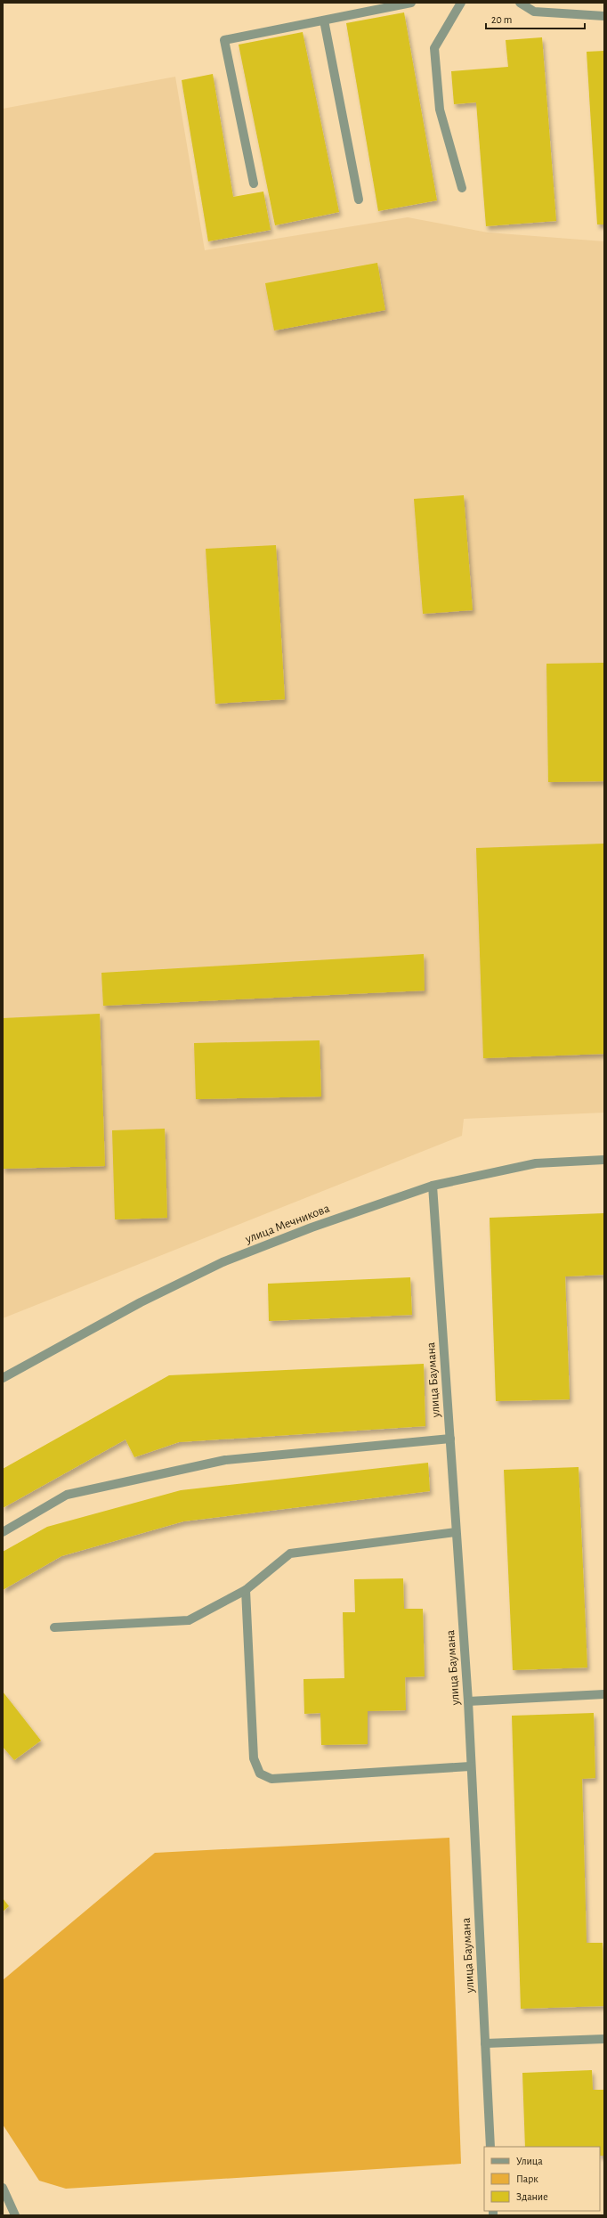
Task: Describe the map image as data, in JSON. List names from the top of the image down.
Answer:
{
  "streets": {
    "street": ["улица Мечникова", "улица Баумана"]
  },
  "crossings": [
    ["улица Мечникова", "улица Баумана"]
  ],
  "legend": ["Улица", "Парк", "Здание"],
  "scale_bar": "20 m"
}
